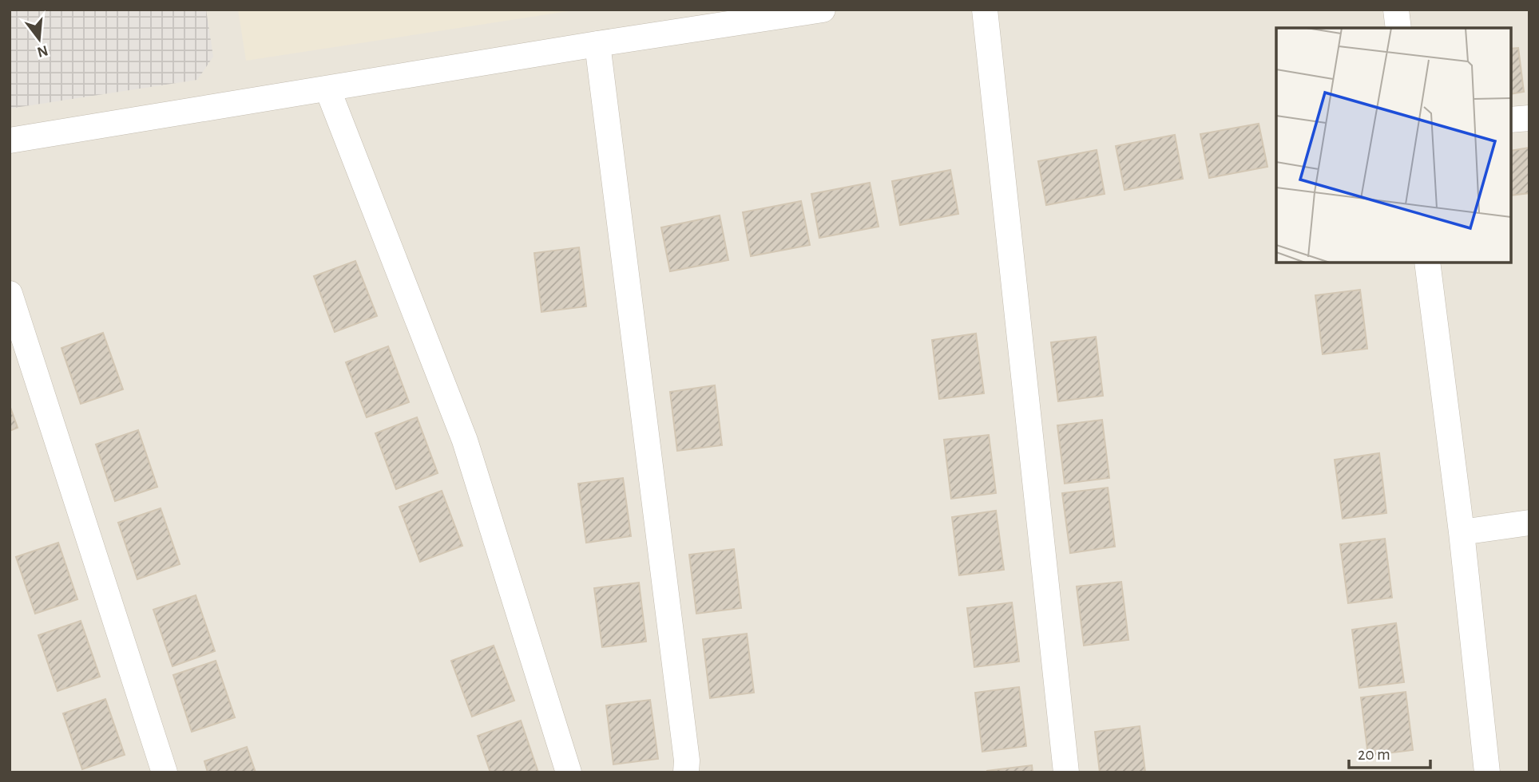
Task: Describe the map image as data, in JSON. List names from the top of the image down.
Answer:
{
  "scale_bar": "20 m",
  "north": "bottom"
}
